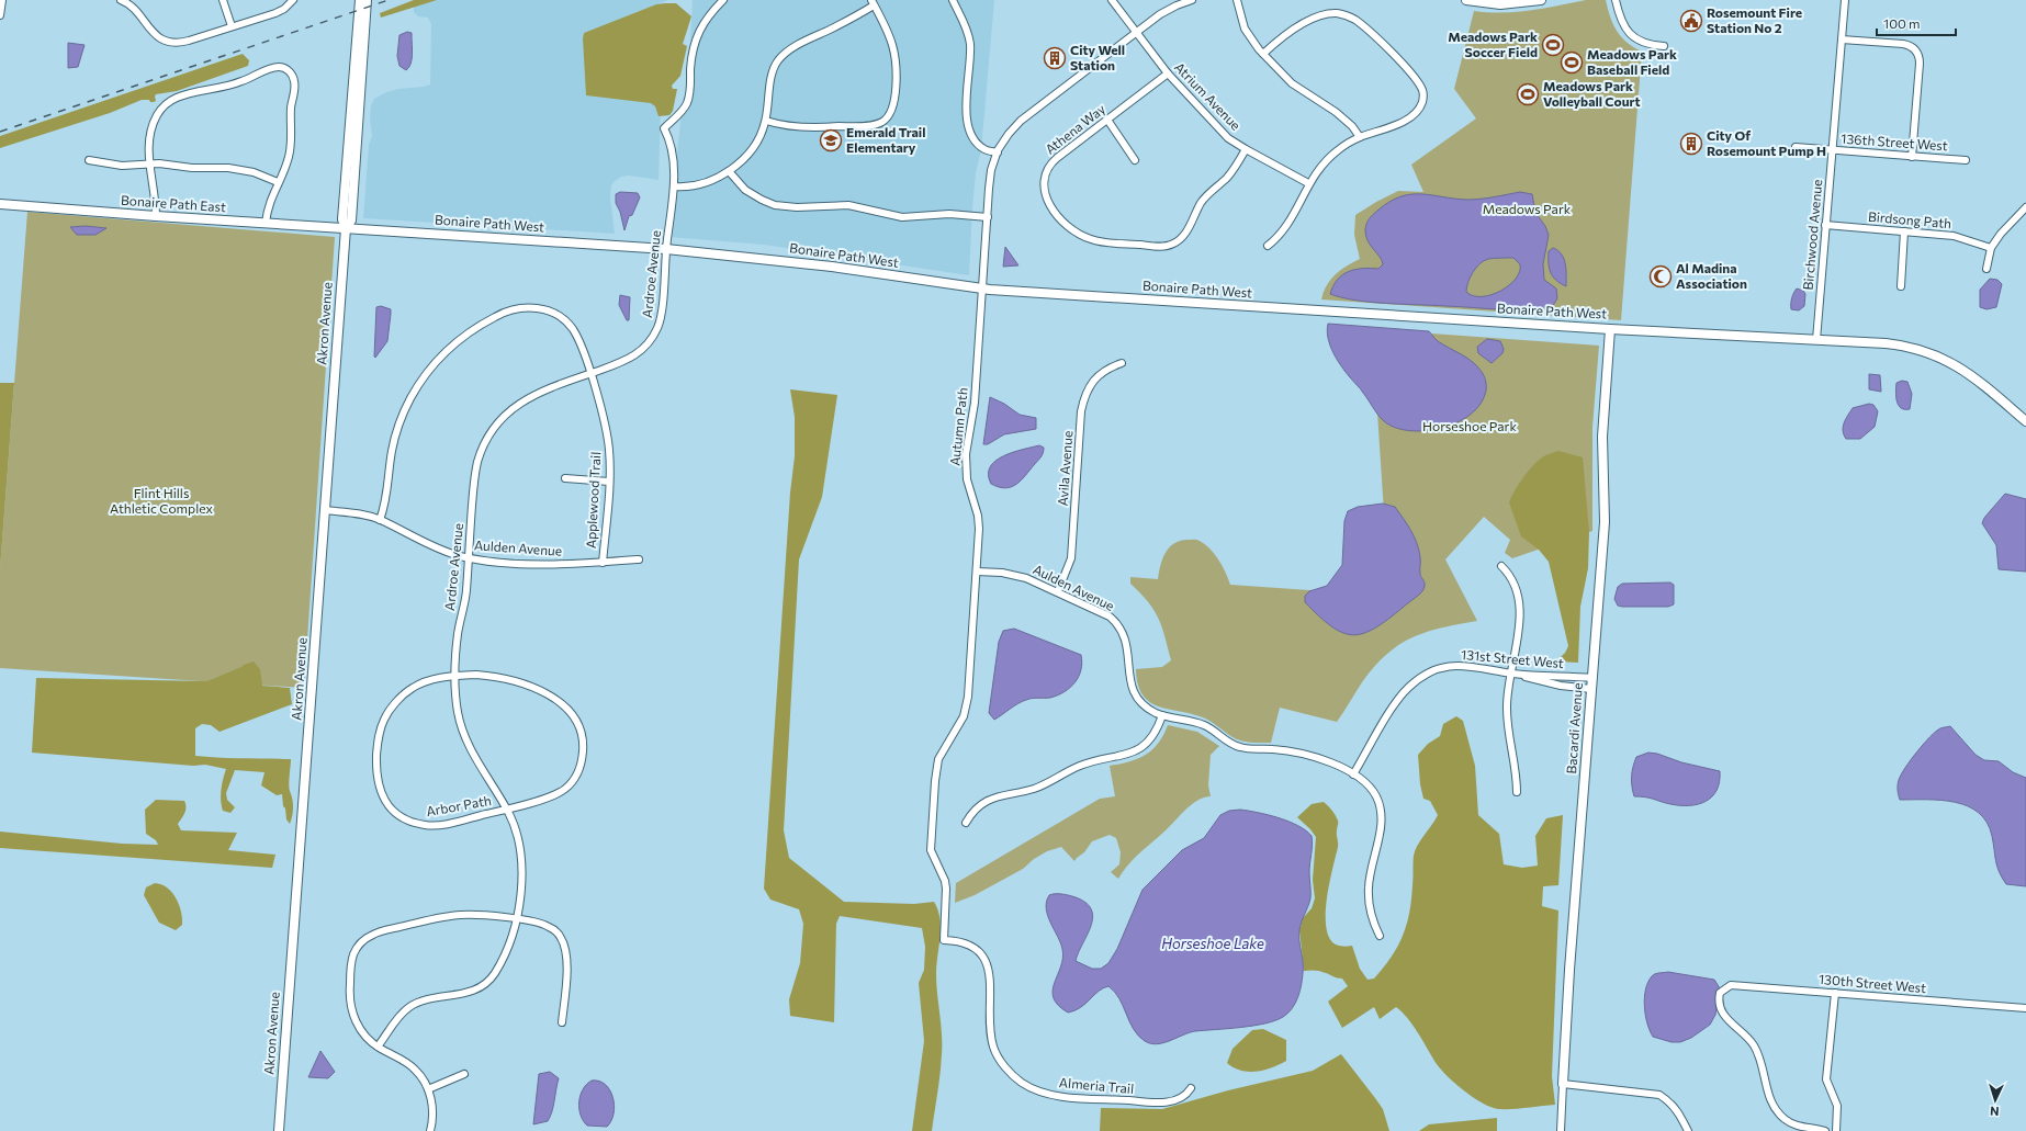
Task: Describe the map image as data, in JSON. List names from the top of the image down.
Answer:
{
  "streets": {
    "street": [
      "Atrium Avenue",
      "Athena Way",
      "136th Street West",
      "Bonaire Path East",
      "Birdsong Path",
      "Bonaire Path West",
      "Birchwood Avenue",
      "Ardroe Avenue",
      "Akron Avenue",
      "Autumn Path",
      "Avila Avenue",
      "Applewood Trail",
      "Aulden Avenue",
      "131st Street West",
      "Bacardi Avenue",
      "Arbor Path",
      "130th Street West",
      "Almeria Trail"
    ]
  },
  "crossings": [
    ["Atrium Avenue", "Athena Way"],
    ["Atrium Avenue", "Autumn Path"],
    ["136th Street West", "Birchwood Avenue"],
    ["Bonaire Path East", "Bonaire Path West"],
    ["Bonaire Path East", "Akron Avenue"],
    ["Birdsong Path", "Birchwood Avenue"],
    ["Bonaire Path West", "Birchwood Avenue"],
    ["Bonaire Path West", "Ardroe Avenue"],
    ["Bonaire Path West", "Akron Avenue"],
    ["Bonaire Path West", "Autumn Path"],
    ["Bonaire Path West", "Bacardi Avenue"],
    ["Ardroe Avenue", "Applewood Trail"],
    ["Ardroe Avenue", "Aulden Avenue"],
    ["Ardroe Avenue", "Arbor Path"],
    ["Akron Avenue", "Aulden Avenue"],
    ["Autumn Path", "Aulden Avenue"],
    ["Autumn Path", "Almeria Trail"],
    ["Avila Avenue", "Aulden Avenue"],
    ["Applewood Trail", "Aulden Avenue"],
    ["Aulden Avenue", "131st Street West"],
    ["131st Street West", "Bacardi Avenue"]
  ],
  "water": ["Horseshoe Lake"],
  "parks": ["Meadows Park", "Horseshoe Park", "Flint Hills Athletic Complex"],
  "places": {
    "public building": ["Rosemount Fire Station No 2"],
    "sports": ["Meadows Park Soccer Field", "Meadows Park Baseball Field", "Meadows Park Volleyball Court"],
    "building": ["City Well Station", "City Of Rosemount Pump H"],
    "school or university": ["Emerald Trail Elementary"],
    "mosque": ["Al Madina Association"]
  },
  "scale_bar": "100 m",
  "north": "bottom"
}
